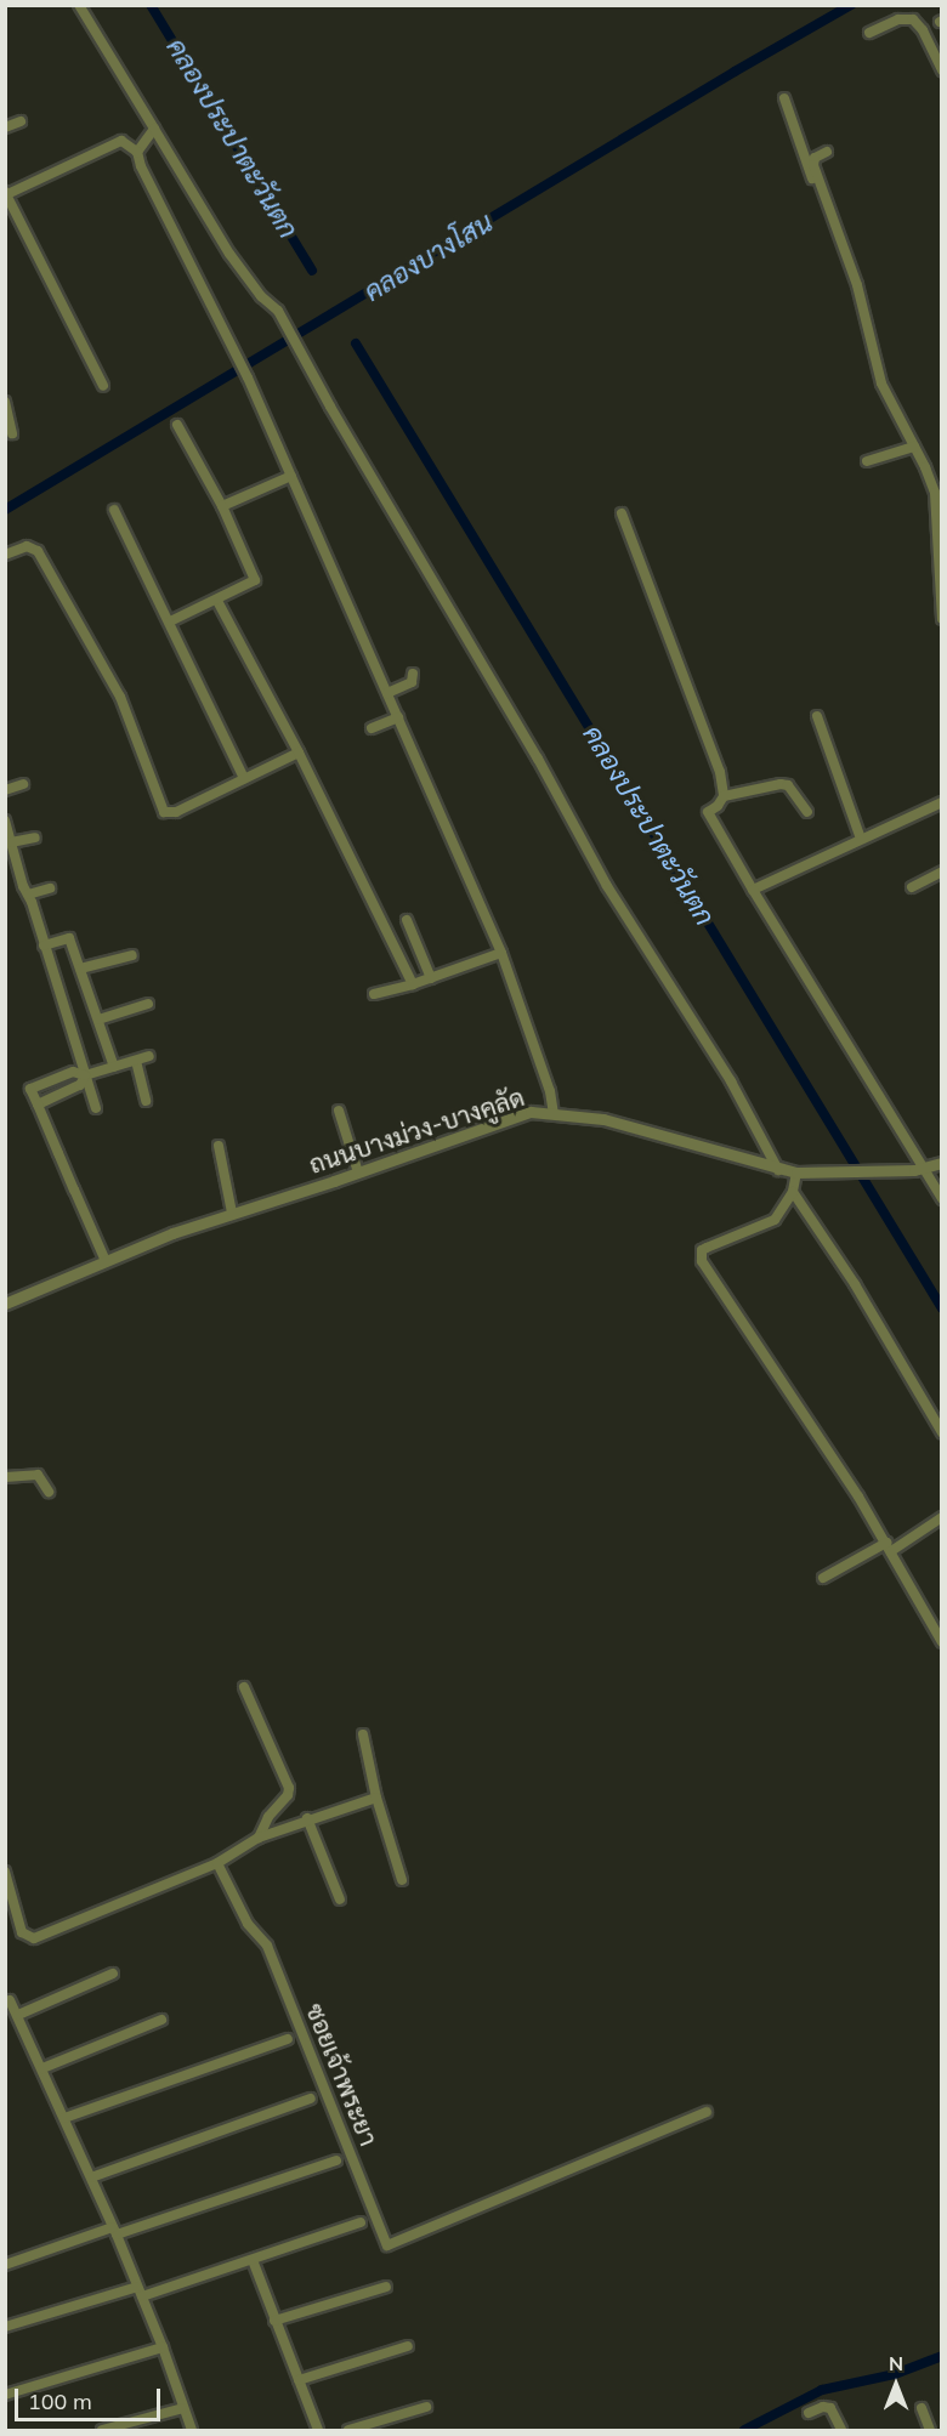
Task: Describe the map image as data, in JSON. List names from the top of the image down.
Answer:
{
  "streets": {
    "street": ["ถนนบางม่วง-บางคูลัด", "ซอยเจ้าพระยา"]
  },
  "water": ["คลองประปาตะวันตก", "คลองบางโสน"],
  "scale_bar": "100 m",
  "north": "top"
}
